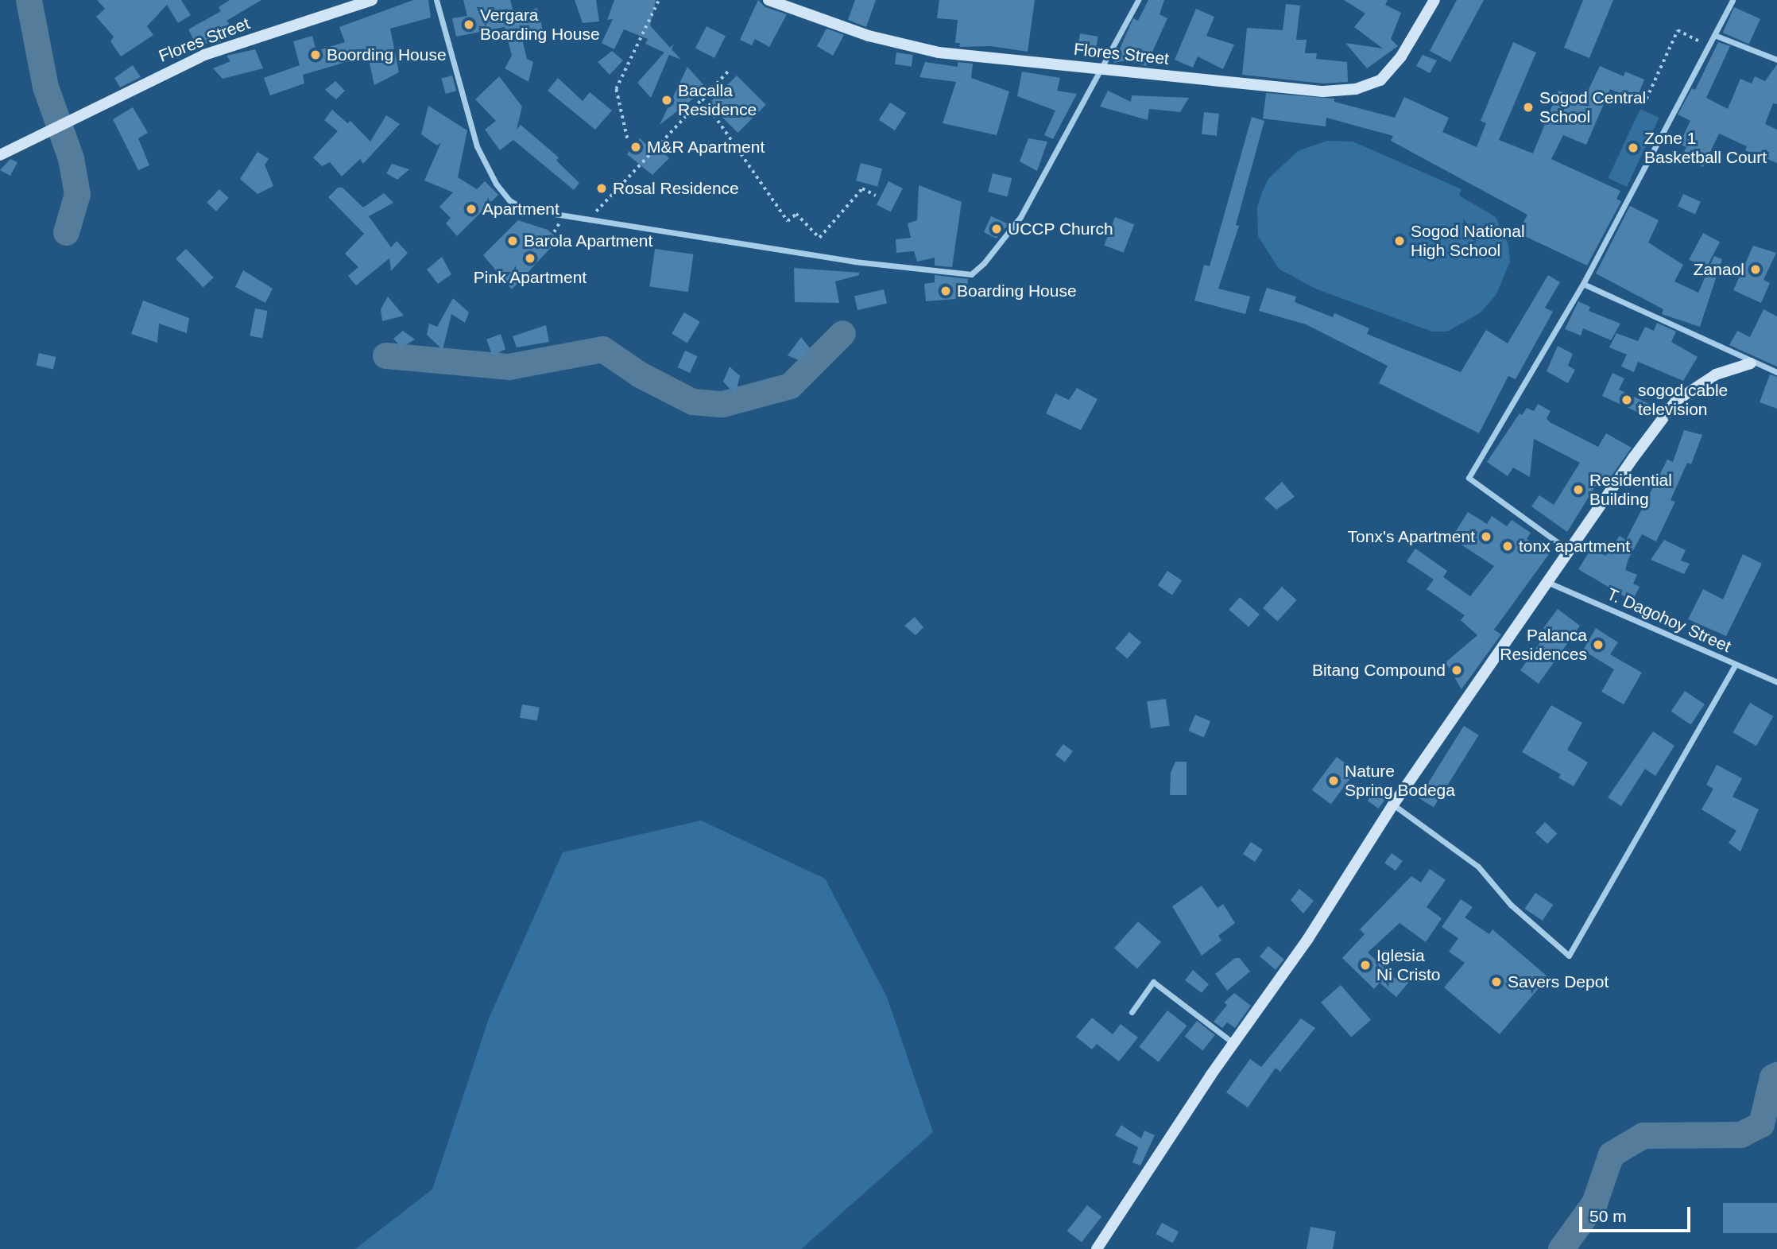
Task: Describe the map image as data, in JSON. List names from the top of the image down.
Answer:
{
  "streets": {
    "street": ["Flores Street", "T. Dagohoy Street"]
  },
  "places": [
    "Vergara Boarding House",
    "Boording House",
    "Bacalla Residence",
    "Sogod Central School",
    "M&R Apartment",
    "Zone 1 Basketball Court",
    "Rosal Residence",
    "Apartment",
    "UCCP Church",
    "Barola Apartment",
    "Sogod National High School",
    "Pink Apartment",
    "Zanaol",
    "Boarding House",
    "sogod cable television",
    "Residential Building",
    "Tonx's Apartment",
    "tonx apartment",
    "Palanca Residences",
    "Bitang Compound",
    "Nature Spring Bodega",
    "Iglesia Ni Cristo",
    "Savers Depot"
  ],
  "scale_bar": "50 m"
}
